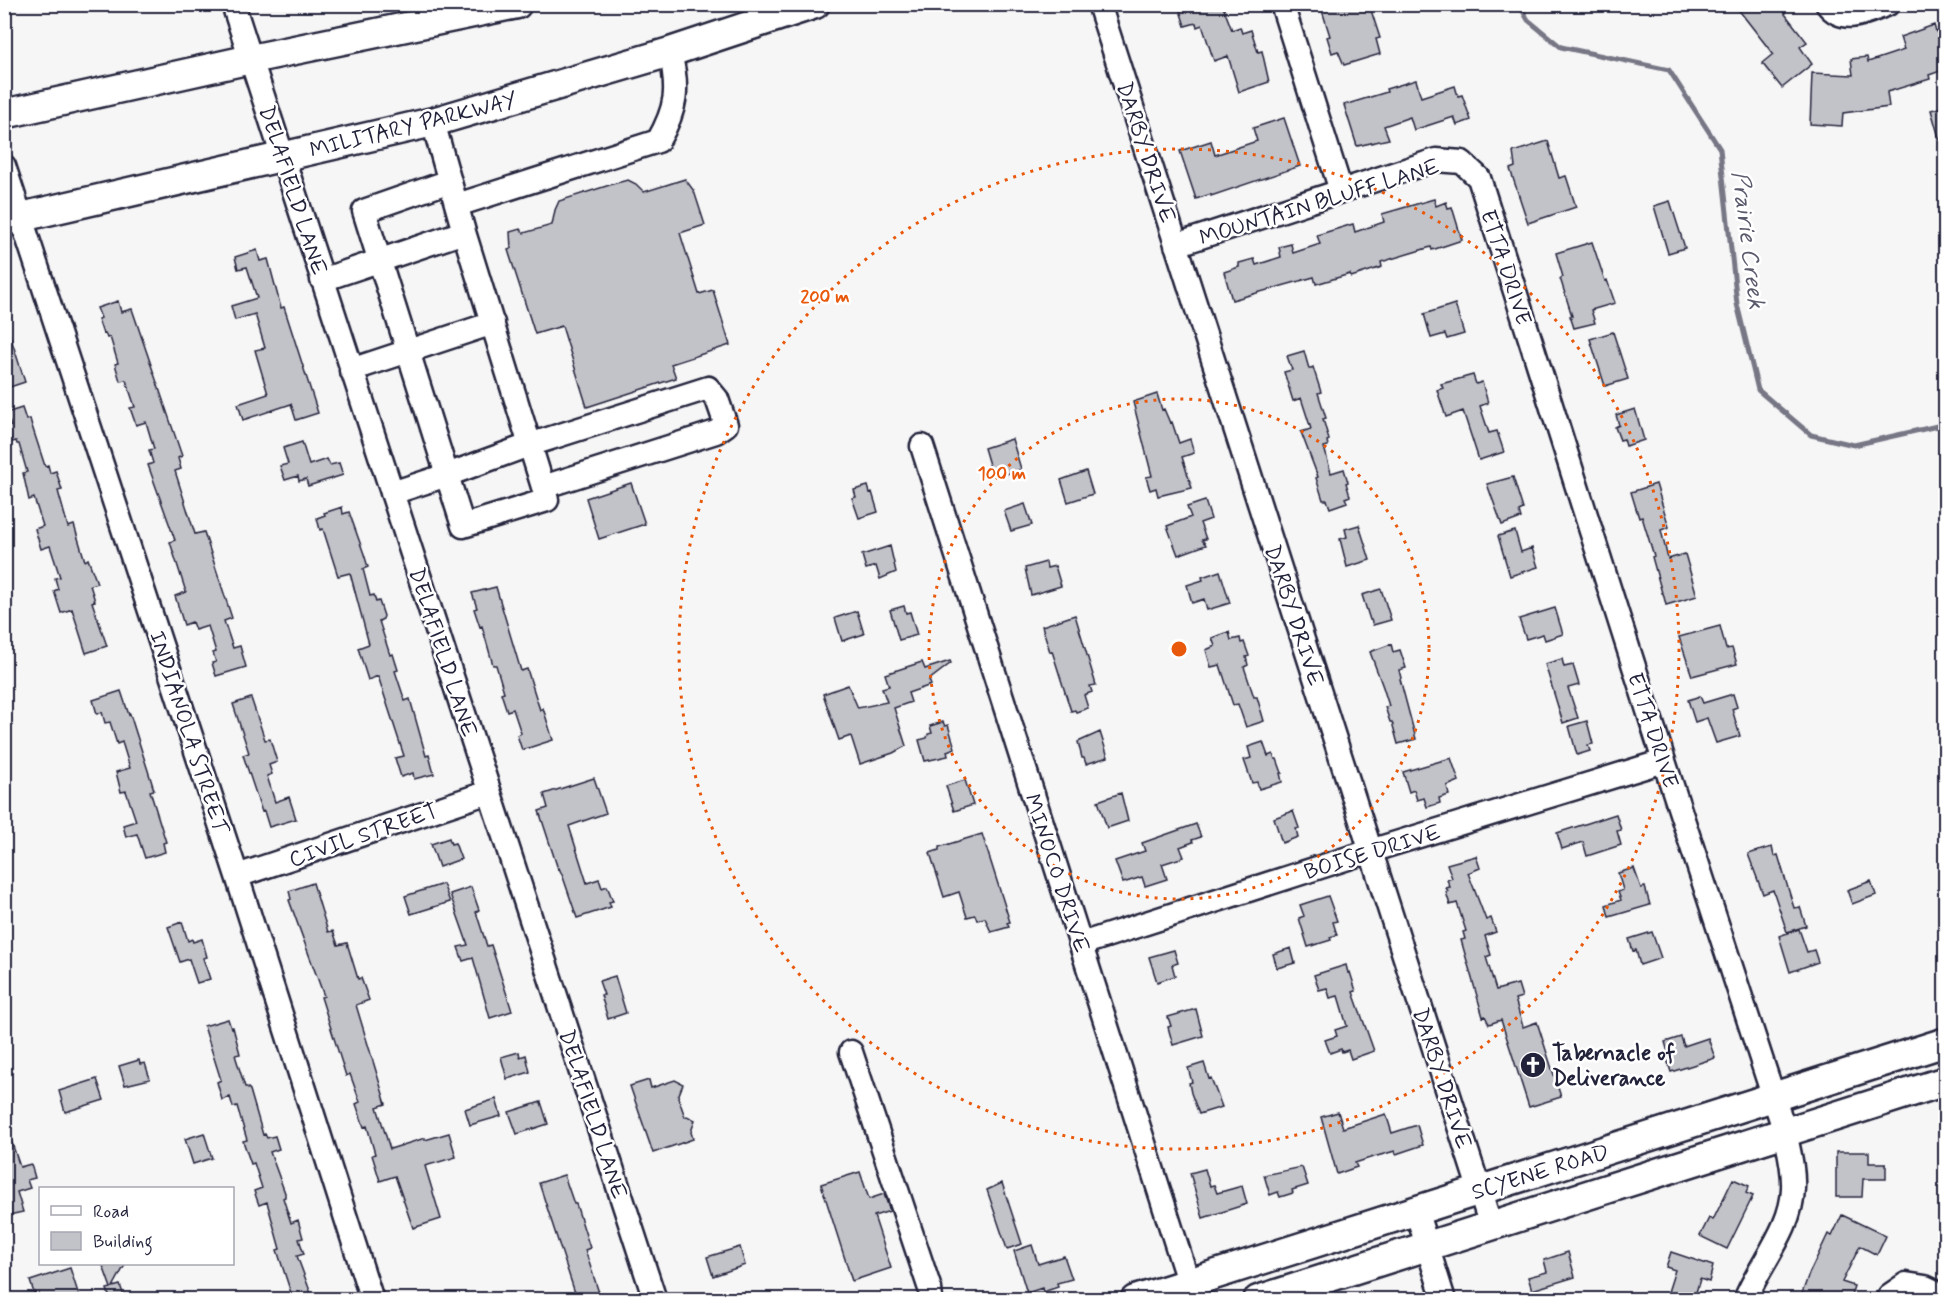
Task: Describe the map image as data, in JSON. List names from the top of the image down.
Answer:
{
  "streets": {
    "main road": ["MILITARY PARKWAY", "SCYENE ROAD"],
    "street": [
      "DARBY DRIVE",
      "DELAFIELD LANE",
      "MOUNTAIN BLUFF LANE",
      "ETTA DRIVE",
      "INDIANOLA STREET",
      "CIVIL STREET",
      "BOISE DRIVE",
      "MINOCO DRIVE"
    ]
  },
  "crossings": [
    ["MILITARY PARKWAY", "DELAFIELD LANE"],
    ["MILITARY PARKWAY", "INDIANOLA STREET"],
    ["DARBY DRIVE", "MOUNTAIN BLUFF LANE"],
    ["DARBY DRIVE", "BOISE DRIVE"],
    ["DARBY DRIVE", "SCYENE ROAD"],
    ["DELAFIELD LANE", "CIVIL STREET"],
    ["MOUNTAIN BLUFF LANE", "ETTA DRIVE"],
    ["ETTA DRIVE", "BOISE DRIVE"],
    ["ETTA DRIVE", "SCYENE ROAD"],
    ["INDIANOLA STREET", "CIVIL STREET"],
    ["BOISE DRIVE", "MINOCO DRIVE"],
    ["MINOCO DRIVE", "SCYENE ROAD"]
  ],
  "water": ["Prairie Creek"],
  "places": {
    "church": ["Tabernacle of Deliverance"]
  },
  "legend": ["Road", "Building"],
  "rings": ["200 m", "100 m"]
}
